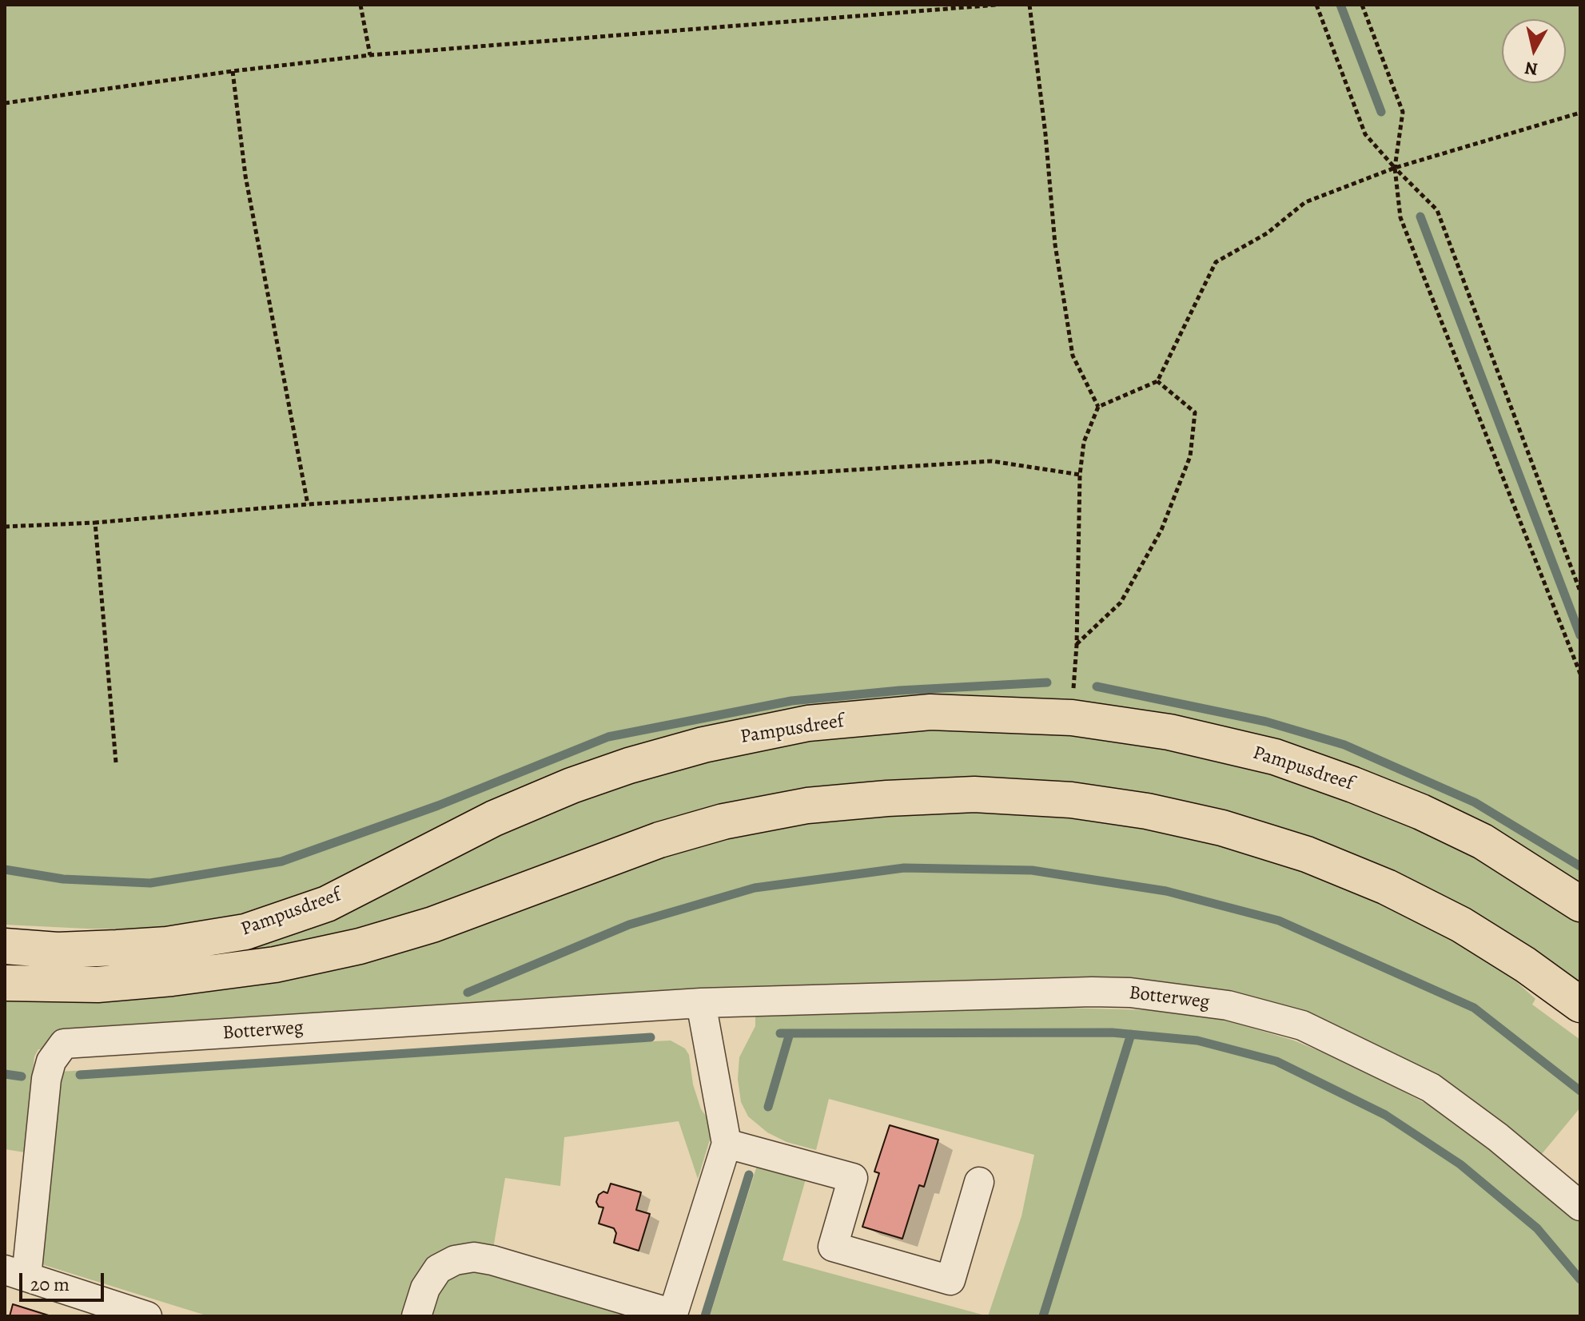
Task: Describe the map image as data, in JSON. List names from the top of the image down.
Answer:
{
  "streets": {
    "main road": ["Pampusdreef"],
    "street": ["Botterweg"]
  },
  "scale_bar": "20 m",
  "north": "bottom"
}
